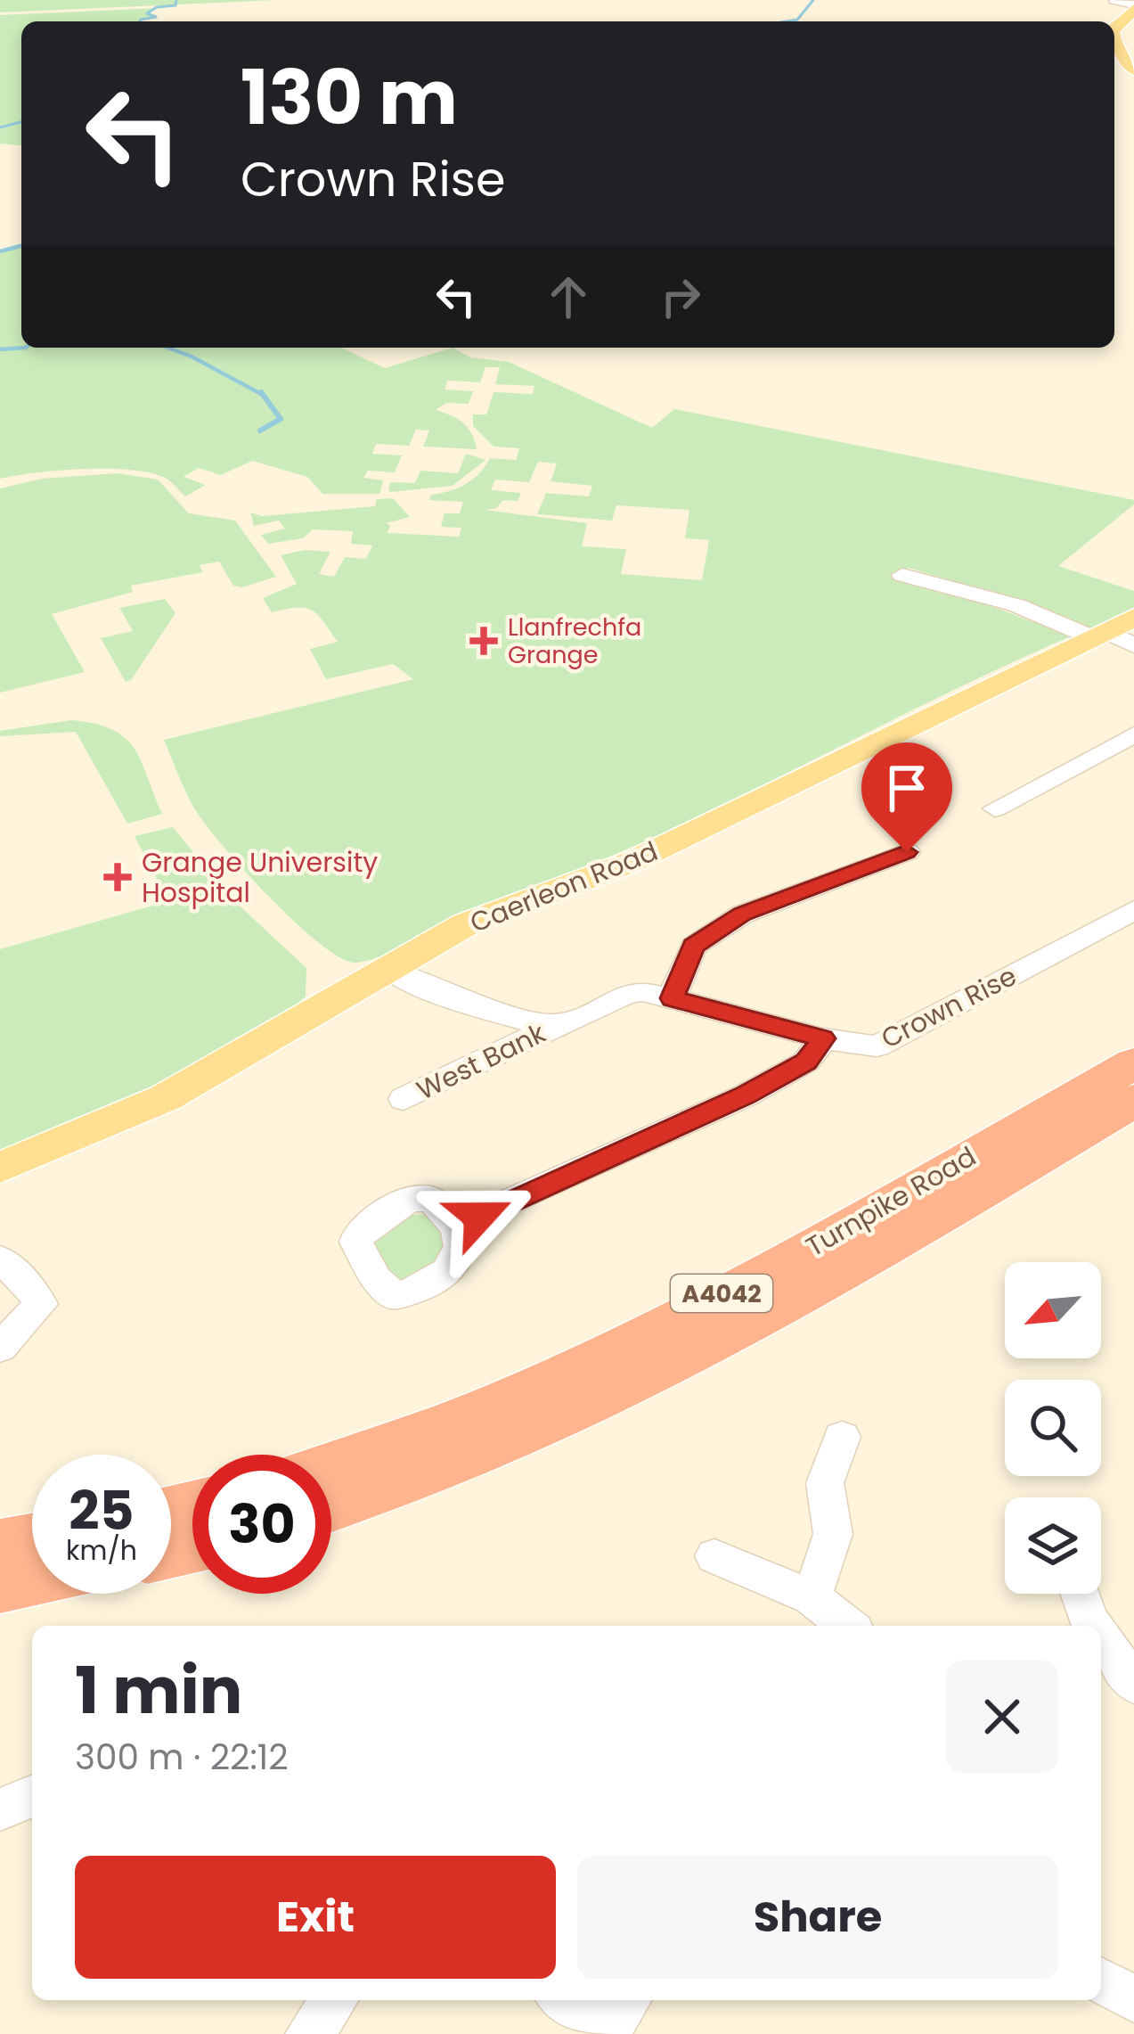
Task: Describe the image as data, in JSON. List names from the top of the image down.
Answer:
{
  "streets": {
    "highway": ["Turnpike Road", "A4042"],
    "main road": ["Caerleon Road"],
    "street": ["Crown Rise", "West Bank"]
  },
  "crossings": [
    ["Crown Rise", "West Bank"]
  ],
  "places": {
    "health": ["Llanfrechfa Grange", "Grange University Hospital"]
  },
  "north": "bottom left",
  "page": {
    "turn": ["130 m", "Crown Rise"],
    "speed": "25 km/h",
    "limit": "30",
    "heading": ["1 min", "300 m · 22:12"],
    "buttons": ["Exit", "Share"]
  }
}
